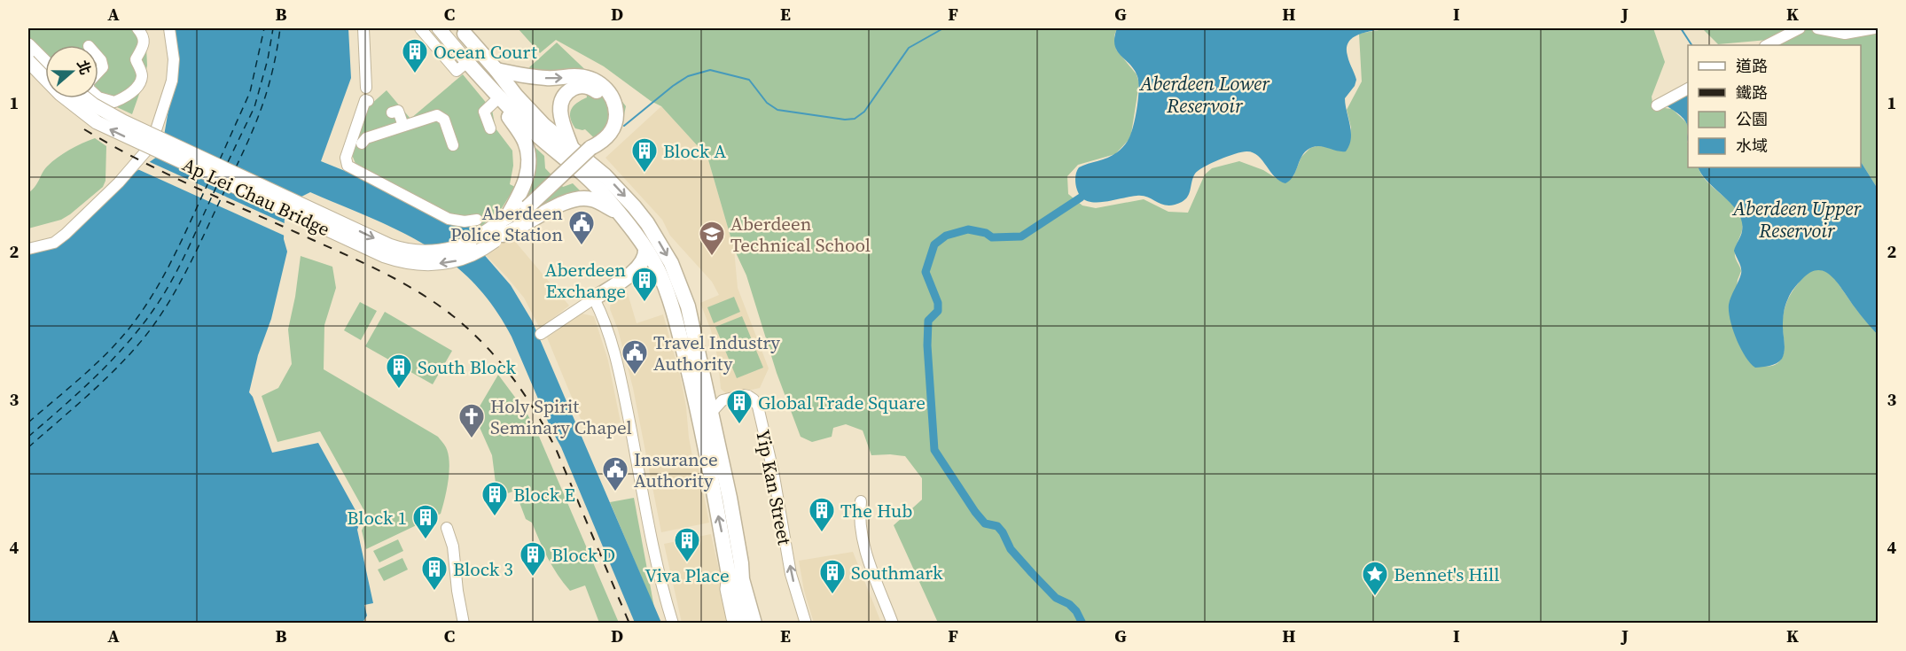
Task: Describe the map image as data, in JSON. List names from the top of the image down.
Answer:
{
  "streets": {
    "main road": ["Ap Lei Chau Bridge"],
    "street": ["Yip Kan Street"]
  },
  "water": ["Aberdeen Lower Reservoir", "Aberdeen Upper Reservoir"],
  "places": {
    "building": [
      "Ocean Court",
      "Block A",
      "Aberdeen Exchange",
      "South Block",
      "Global Trade Square",
      "Block E",
      "The Hub",
      "Block 1",
      "Viva Place",
      "Block D",
      "Block 3",
      "Southmark"
    ],
    "public building": ["Aberdeen Police Station", "Travel Industry Authority", "Insurance Authority"],
    "school or university": ["Aberdeen Technical School"],
    "church": ["Holy Spirit Seminary Chapel"],
    "place": ["Bennet's Hill"]
  },
  "legend": [
    "道路",
    "鐵路",
    "公園",
    "水域"
  ],
  "north": "right",
  "grid": {
    "columns": [
      "A",
      "B",
      "C",
      "D",
      "E",
      "F",
      "G",
      "H",
      "I",
      "J",
      "K"
    ],
    "rows": [
      "1",
      "2",
      "3",
      "4"
    ]
  }
}
